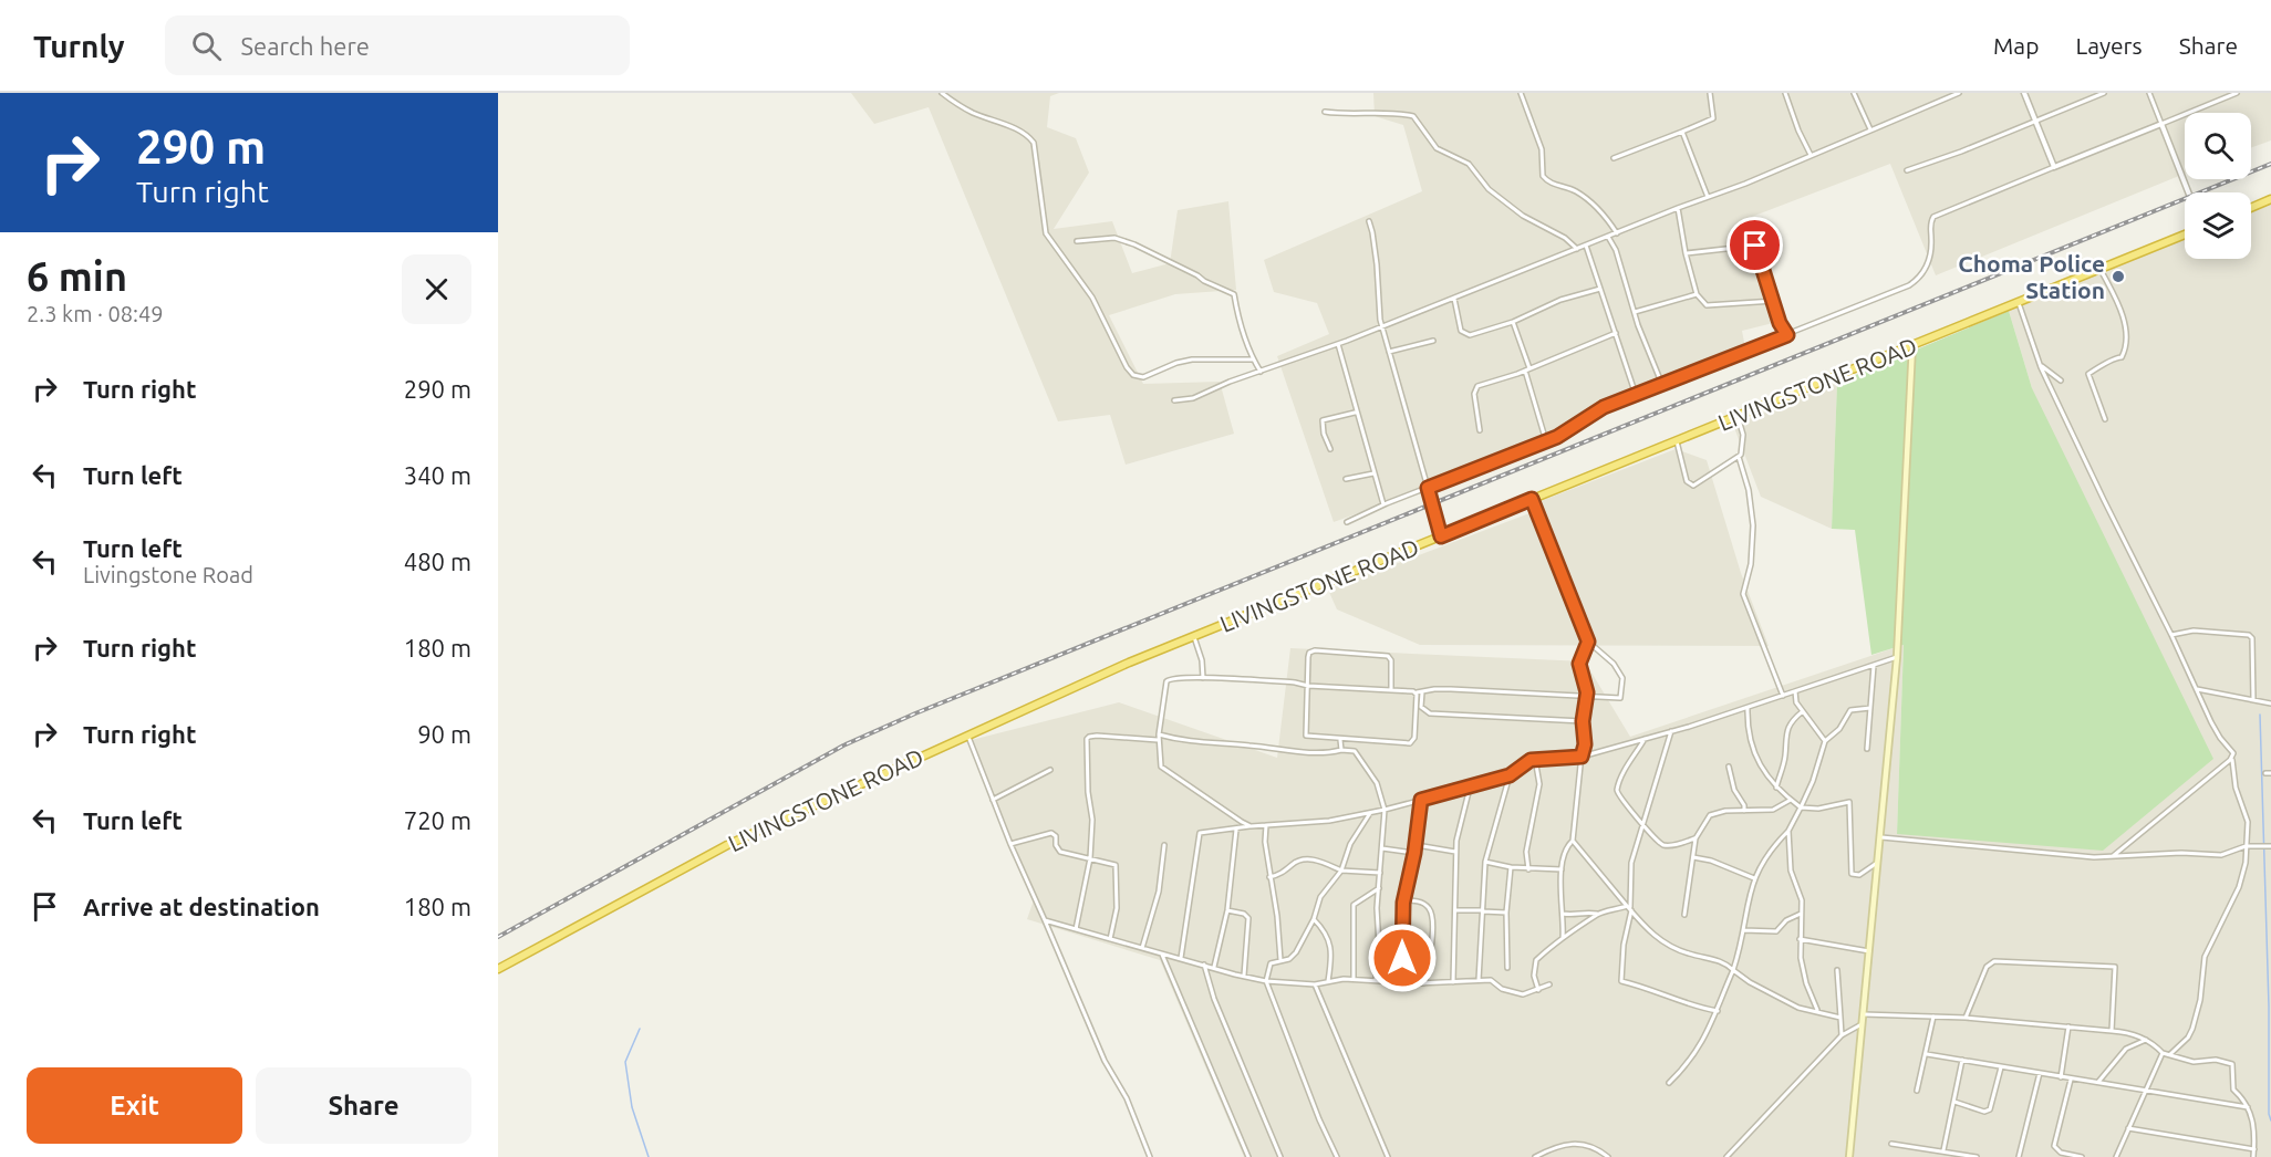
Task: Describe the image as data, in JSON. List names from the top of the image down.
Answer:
{
  "streets": {
    "highway": ["LIVINGSTONE ROAD"]
  },
  "places": ["Choma Police Station"],
  "page": {
    "header": "Turnly",
    "search": "Search here",
    "nav": ["Map", "Layers", "Share"],
    "turn": ["290 m", "Turn right"],
    "heading": ["6 min", "2.3 km · 08:49"],
    "list": [
      {
        "name": "Turn right",
        "value": "290 m"
      },
      {
        "name": "Turn left",
        "value": "340 m"
      },
      {
        "name": "Turn left",
        "note": "Livingstone Road",
        "value": "480 m"
      },
      {
        "name": "Turn right",
        "value": "180 m"
      },
      {
        "name": "Turn right",
        "value": "90 m"
      },
      {
        "name": "Turn left",
        "value": "720 m"
      },
      {
        "name": "Arrive at destination",
        "value": "180 m"
      }
    ],
    "buttons": ["Exit", "Share"]
  }
}
